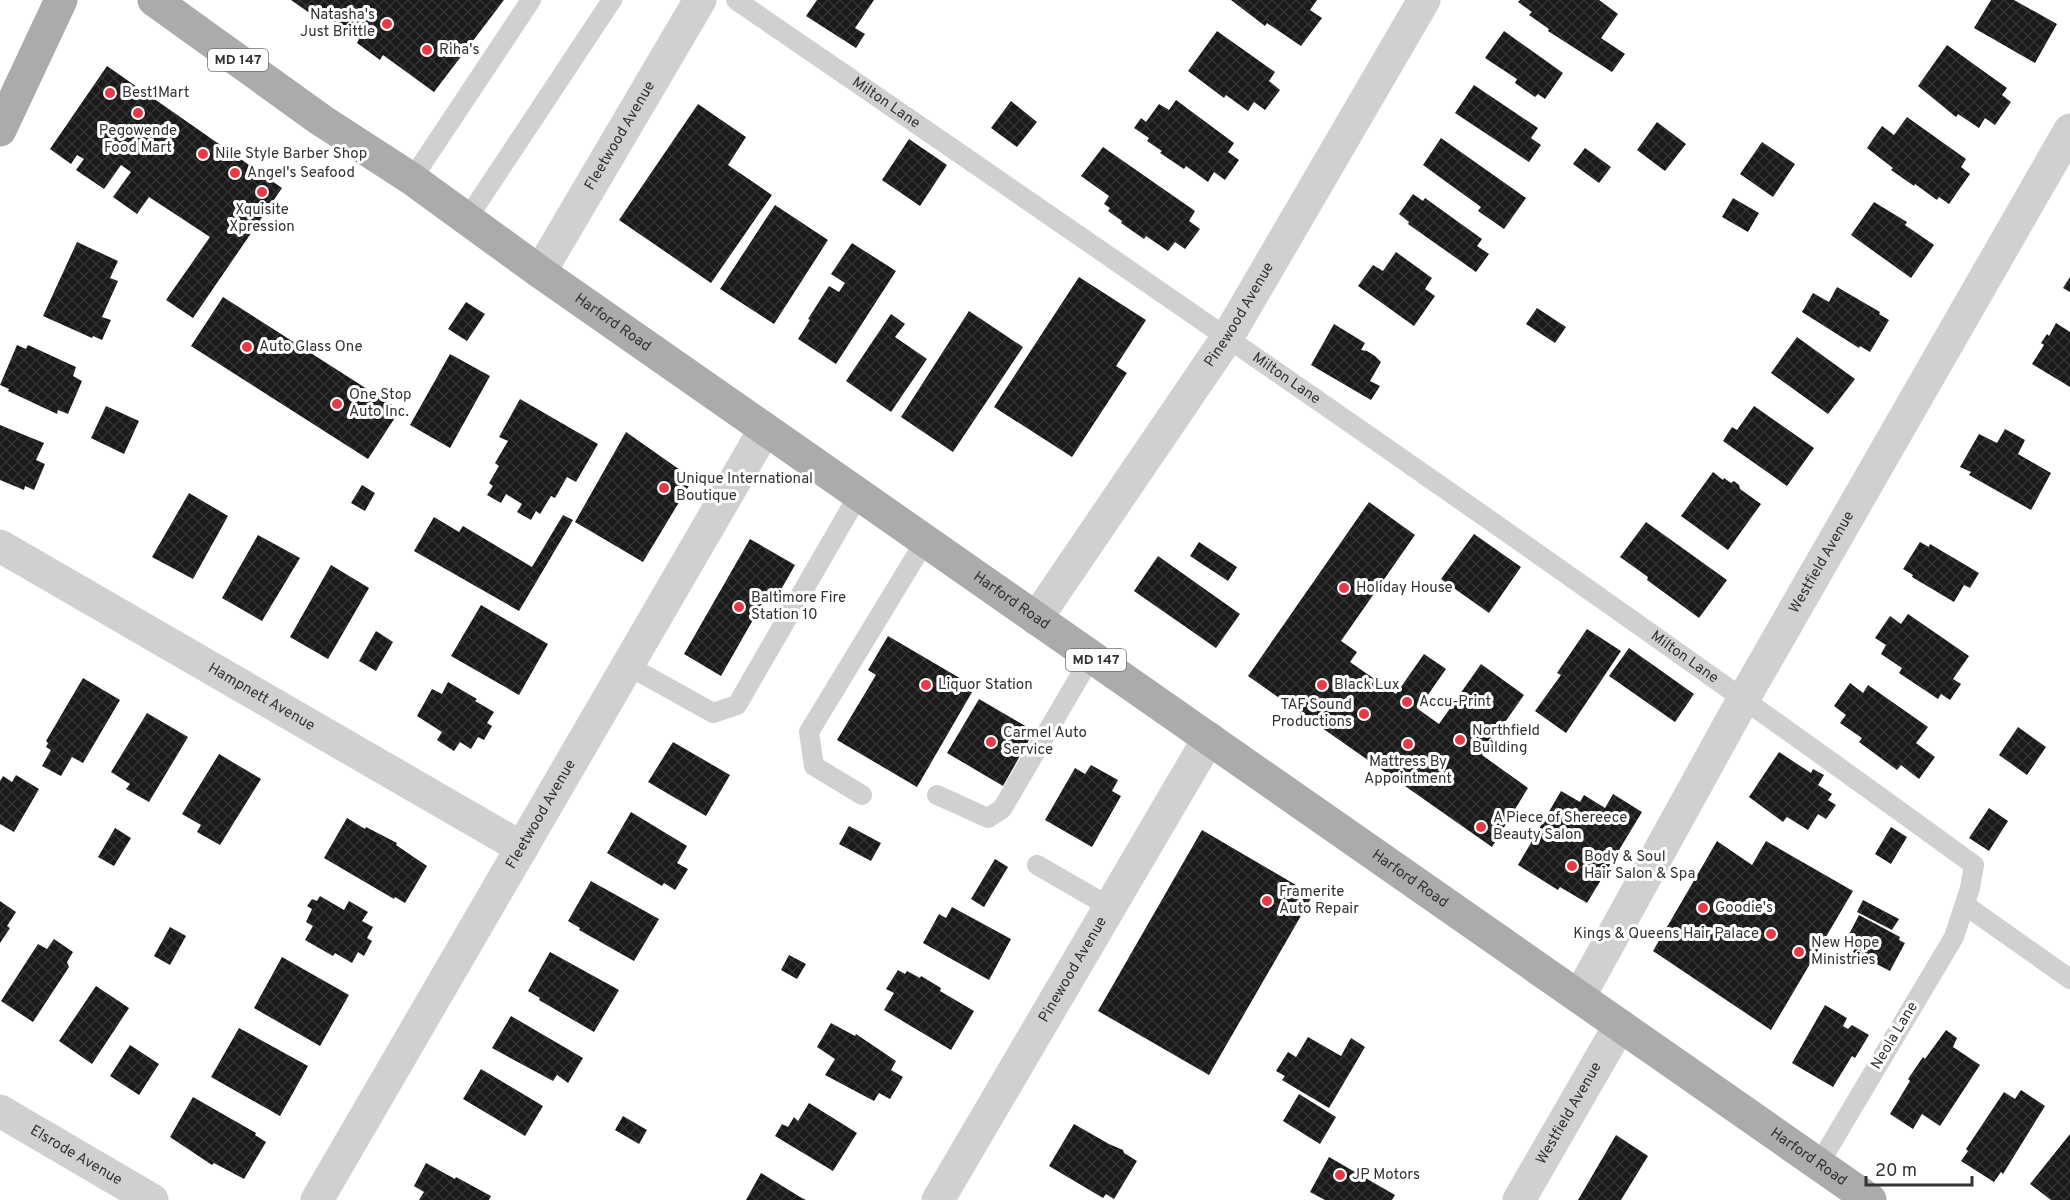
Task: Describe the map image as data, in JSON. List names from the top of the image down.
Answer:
{
  "streets": {
    "main road": ["MD 147", "Harford Road"],
    "street": [
      "Fleetwood Avenue",
      "Pinewood Avenue",
      "Westfield Avenue",
      "Hampnett Avenue",
      "Elsrode Avenue"
    ],
    "lane": ["Milton Lane", "Neola Lane"]
  },
  "crossings": [
    ["Milton Lane", "Pinewood Avenue"],
    ["Milton Lane", "Westfield Avenue"],
    ["Milton Lane", "Neola Lane"],
    ["Fleetwood Avenue", "Harford Road"],
    ["Fleetwood Avenue", "Hampnett Avenue"],
    ["Pinewood Avenue", "Harford Road"],
    ["Harford Road", "Westfield Avenue"],
    ["Harford Road", "Neola Lane"]
  ],
  "places": [
    "Natasha's Just Brittle",
    "Riha's",
    "Best1Mart",
    "Pegowende Food Mart",
    "Nile Style Barber Shop",
    "Angel's Seafood",
    "Xquisite Xpression",
    "Auto Glass One",
    "One Stop Auto Inc.",
    "Unique International Boutique",
    "Holiday House",
    "Baltimore Fire Station 10",
    "Liquor Station",
    "Black Lux",
    "Accu-Print",
    "TAF Sound Productions",
    "Northfield Building",
    "Carmel Auto Service",
    "Mattress By Appointment",
    "A Piece of Shereece Beauty Salon",
    "Body & Soul Hair Salon & Spa",
    "Framerite Auto Repair",
    "Goodie's",
    "Kings & Queens Hair Palace",
    "New Hope Ministries",
    "JP Motors"
  ],
  "scale_bar": "20 m"
}
